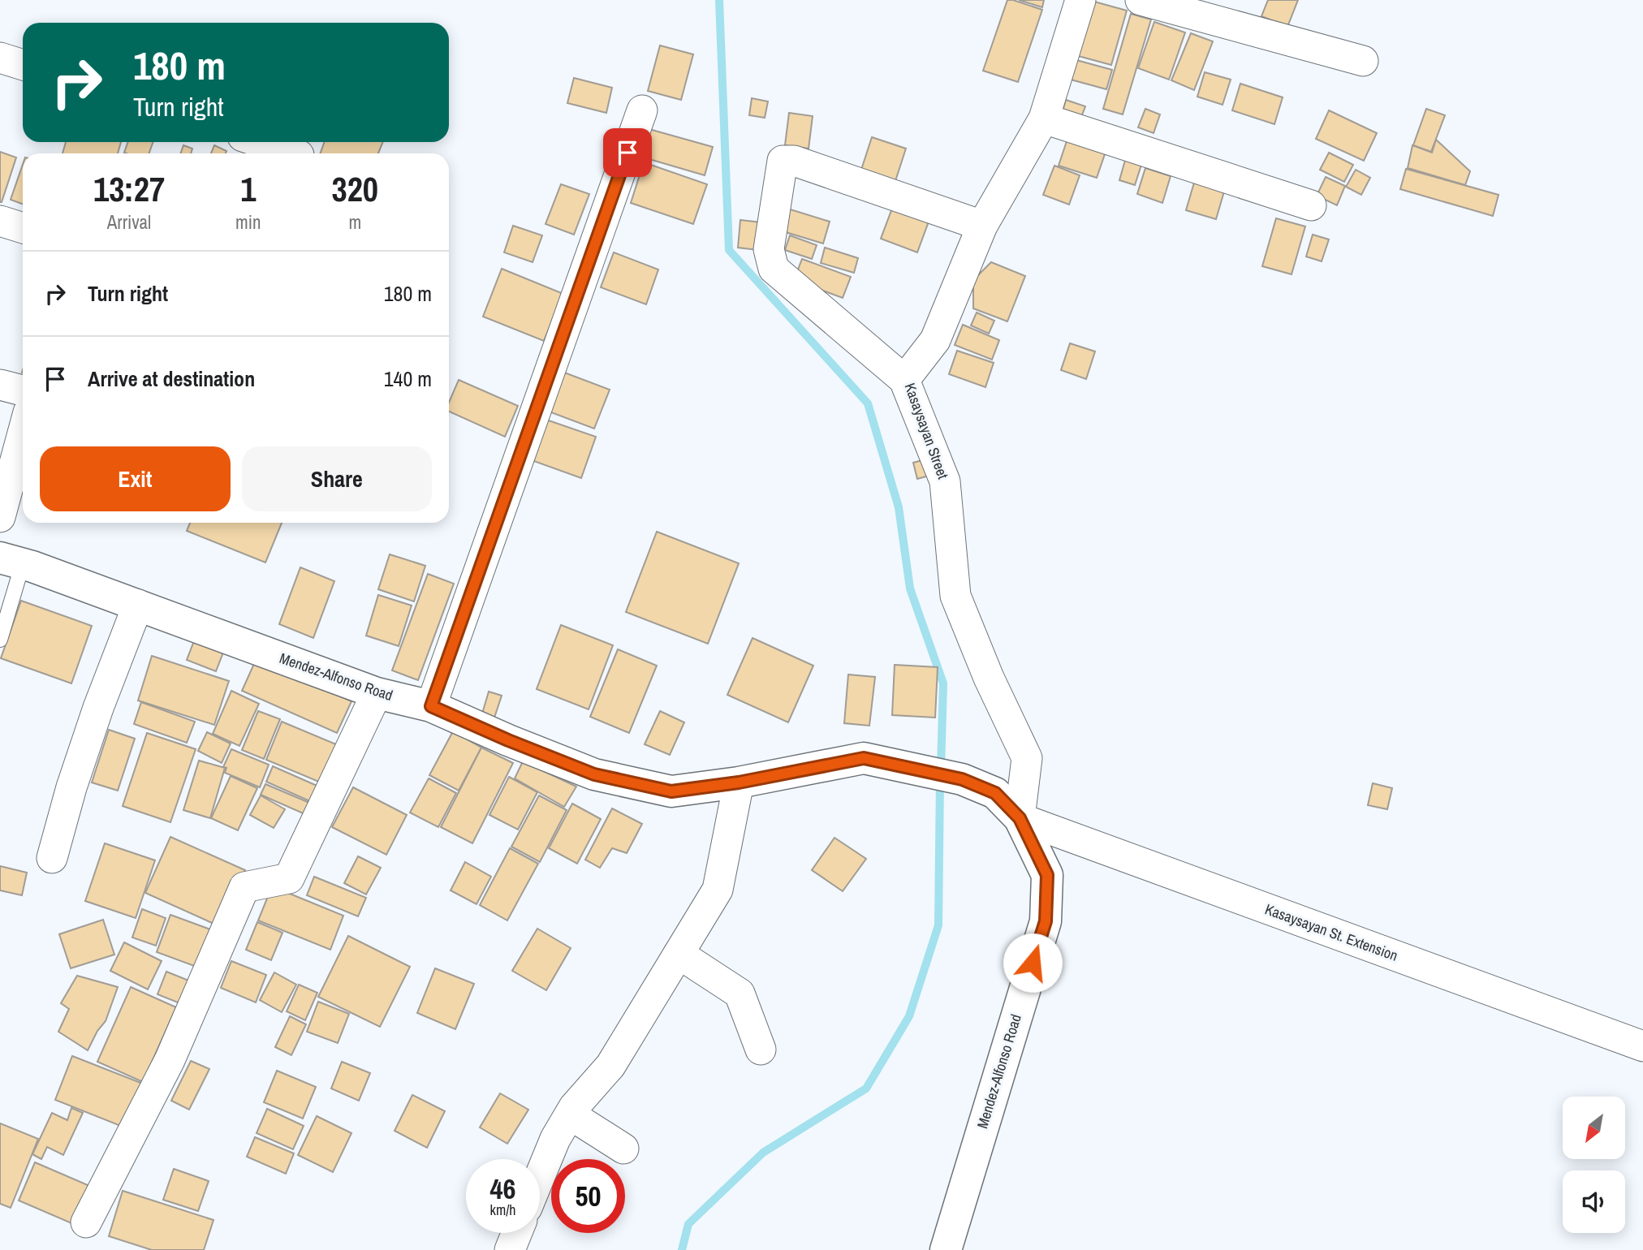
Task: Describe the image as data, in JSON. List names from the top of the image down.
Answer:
{
  "streets": {
    "main road": ["Mendez-Alfonso Road"],
    "street": ["Kasaysayan Street", "Kasaysayan St. Extension"]
  },
  "crossings": [
    ["Kasaysayan Street", "Mendez-Alfonso Road"],
    ["Kasaysayan Street", "Kasaysayan St. Extension"],
    ["Mendez-Alfonso Road", "Kasaysayan St. Extension"]
  ],
  "north": "bottom left",
  "page": {
    "turn": ["180 m", "Turn right"],
    "eta": [
      "13:27",
      "Arrival",
      "1",
      "min",
      "320",
      "m"
    ],
    "list": [
      {
        "name": "Turn right",
        "value": "180 m"
      },
      {
        "name": "Arrive at destination",
        "value": "140 m"
      }
    ],
    "buttons": ["Exit", "Share"],
    "speed": "46 km/h",
    "limit": "50"
  }
}
